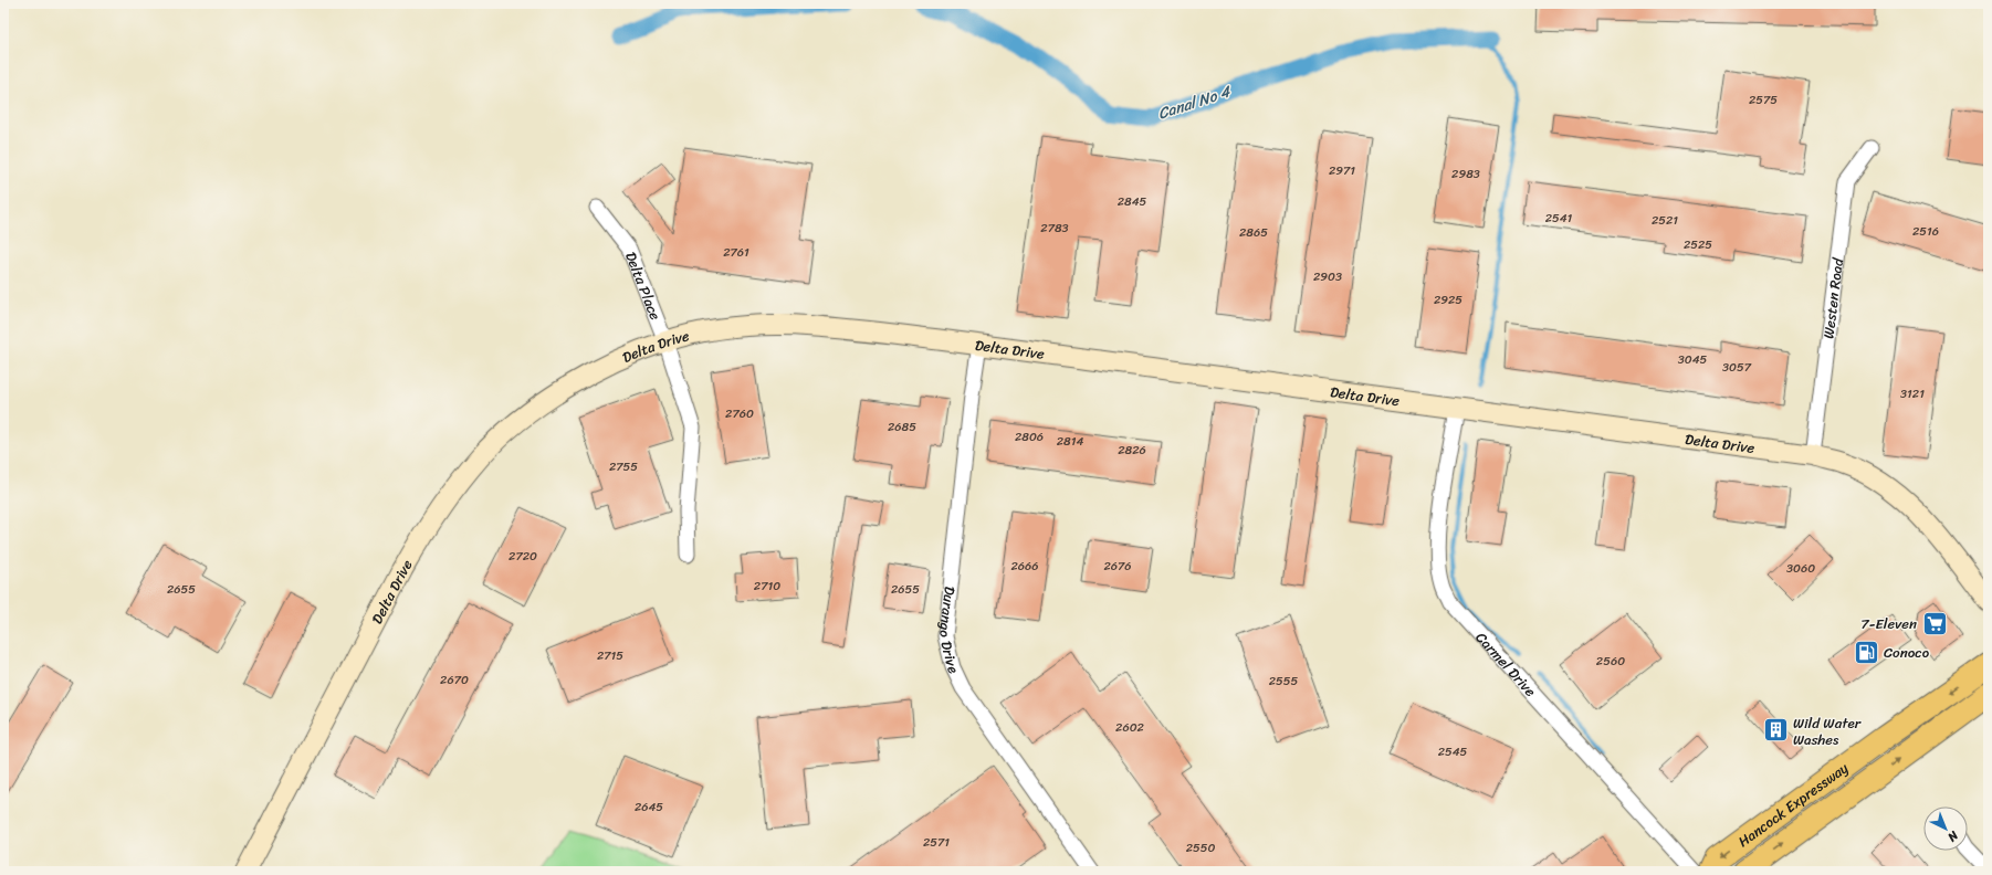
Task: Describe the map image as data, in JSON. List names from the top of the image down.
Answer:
{
  "streets": {
    "main road": ["Delta Drive", "Hancock Expressway"],
    "street": [
      "Delta Place",
      "Westen Road",
      "Durango Drive",
      "Carmel Drive"
    ]
  },
  "crossings": [
    ["Delta Place", "Delta Drive"],
    ["Westen Road", "Delta Drive"],
    ["Delta Drive", "Durango Drive"],
    ["Delta Drive", "Carmel Drive"]
  ],
  "water": ["Canal No 4"],
  "places": {
    "supermarket": ["7-Eleven"],
    "fuel station": ["Conoco"],
    "building": ["Wild Water Washes"]
  },
  "house_numbers": [
    "2575",
    "2971",
    "2983",
    "2845",
    "2541",
    "2521",
    "2783",
    "2516",
    "2865",
    "2525",
    "2761",
    "2903",
    "2925",
    "3045",
    "3057",
    "3121",
    "2760",
    "2685",
    "2806",
    "2814",
    "2826",
    "2755",
    "2720",
    "2666",
    "2676",
    "3060",
    "2710",
    "2655",
    "2655",
    "2715",
    "2560",
    "2670",
    "2555",
    "2602",
    "2545",
    "2645",
    "2571",
    "2550"
  ],
  "north": "bottom right"
}
